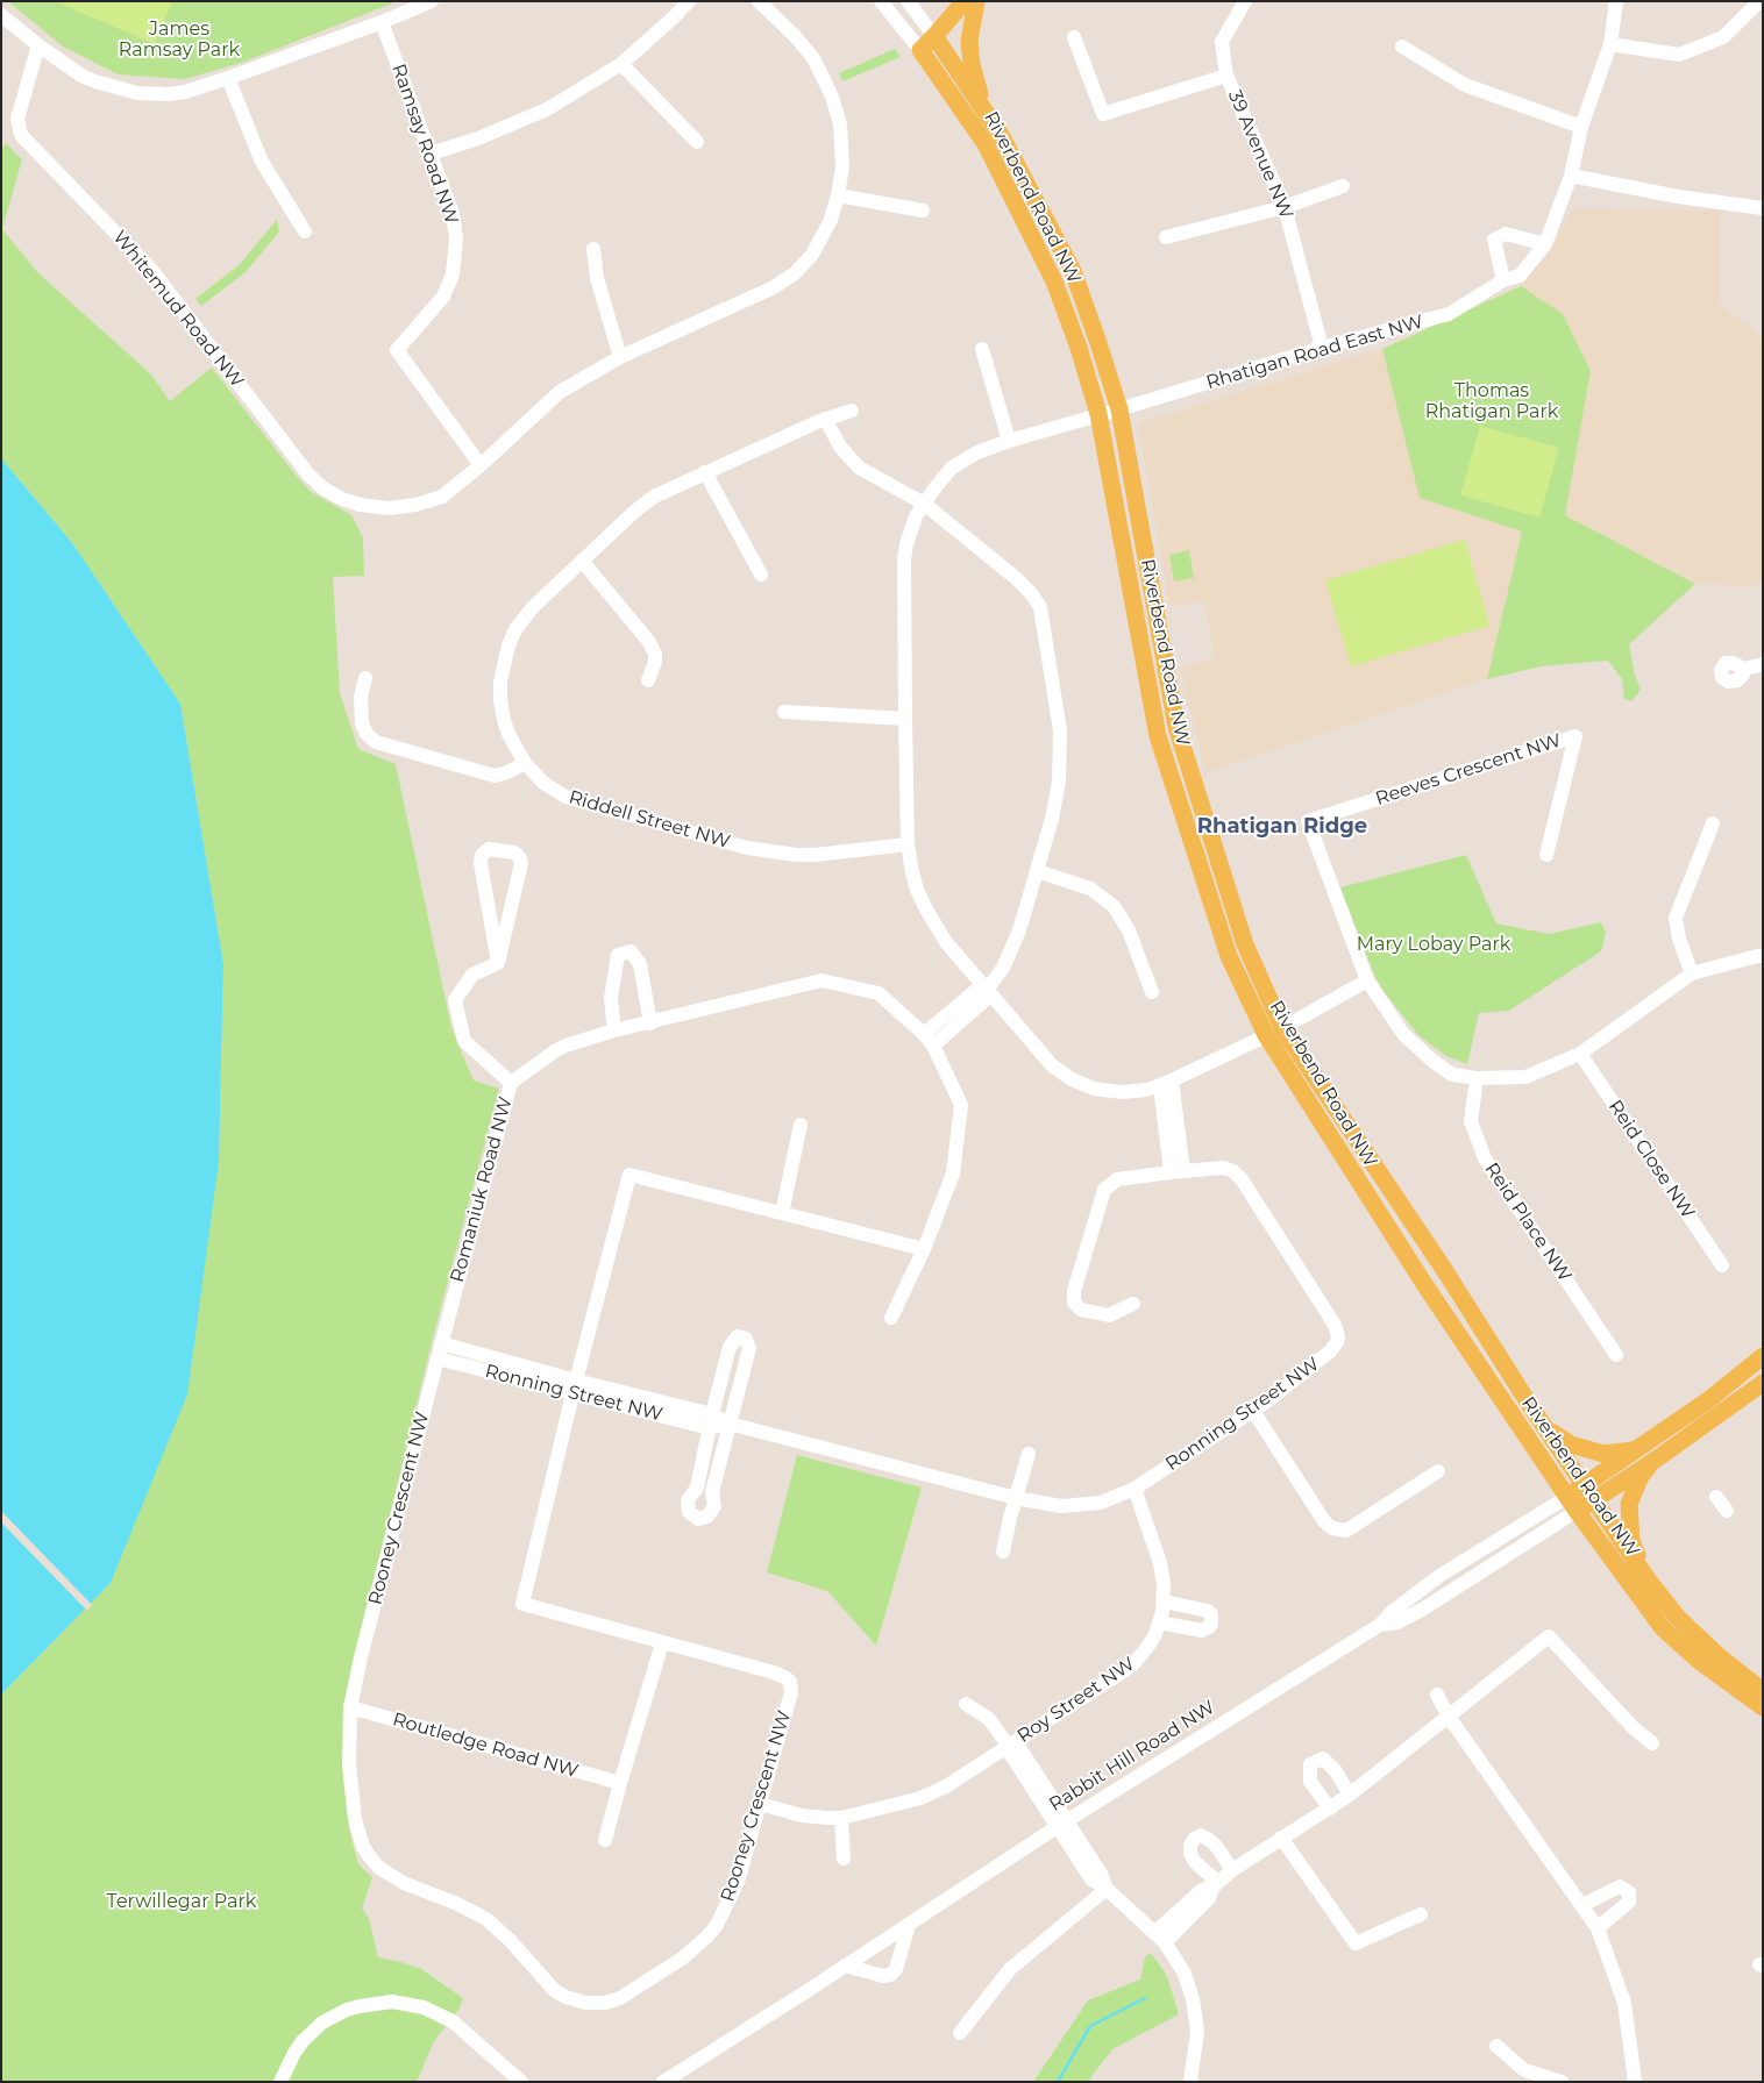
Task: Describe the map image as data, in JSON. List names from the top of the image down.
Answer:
{
  "streets": {
    "main road": ["Riverbend Road NW", "Rabbit Hill Road NW"],
    "street": [
      "Ramsay Road NW",
      "39 Avenue NW",
      "Whitemud Road NW",
      "Rhatigan Road East NW",
      "Reeves Crescent NW",
      "Riddell Street NW",
      "Reid Close NW",
      "Romaniuk Road NW",
      "Reid Place NW",
      "Ronning Street NW",
      "Rooney Crescent NW",
      "Roy Street NW",
      "Routledge Road NW"
    ]
  },
  "crossings": [
    ["Ramsay Road NW", "Whitemud Road NW"],
    ["39 Avenue NW", "Rhatigan Road East NW"],
    ["Riverbend Road NW", "Rhatigan Road East NW"],
    ["Riverbend Road NW", "Rabbit Hill Road NW"],
    ["Rhatigan Road East NW", "Reeves Crescent NW"],
    ["Rhatigan Road East NW", "Riddell Street NW"],
    ["Romaniuk Road NW", "Ronning Street NW"],
    ["Romaniuk Road NW", "Rooney Crescent NW"],
    ["Ronning Street NW", "Rooney Crescent NW"],
    ["Ronning Street NW", "Roy Street NW"],
    ["Rooney Crescent NW", "Roy Street NW"],
    ["Rooney Crescent NW", "Routledge Road NW"]
  ],
  "districts": ["Rhatigan Ridge"],
  "parks": [
    "James Ramsay Park",
    "Thomas Rhatigan Park",
    "Mary Lobay Park",
    "Terwillegar Park"
  ]
}
